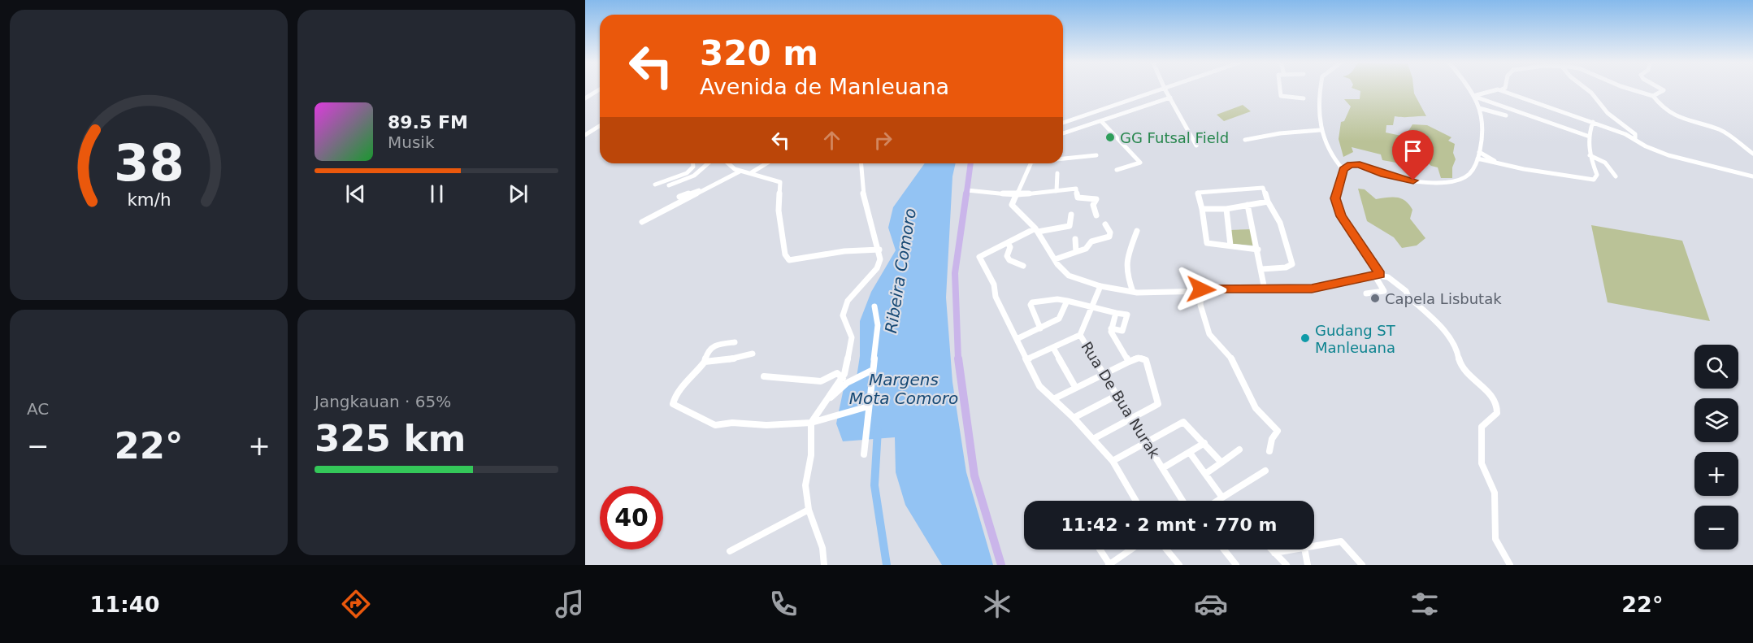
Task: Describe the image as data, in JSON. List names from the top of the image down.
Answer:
{
  "streets": {
    "street": ["Rua De Bua Nurak"]
  },
  "water": ["Ribeira Comoro", "Margens Mota Comoro"],
  "places": ["GG Futsal Field", "Capela Lisbutak", "Gudang ST Manleuana"],
  "page": {
    "turn": ["320 m", "Avenida de Manleuana"],
    "song": ["89.5 FM", "Musik"],
    "tile": [
      "AC",
      ["Jangkauan · 65%", "325 km"]
    ],
    "map_buttons": ["+", "−"],
    "heat": ["−", "22°", "+"],
    "limit": "40",
    "trip": "11:42 · 2 mnt · 770 m",
    "tabs": ["11:40", "22°"],
    "gauge": ["38", "km/h"]
  }
}
